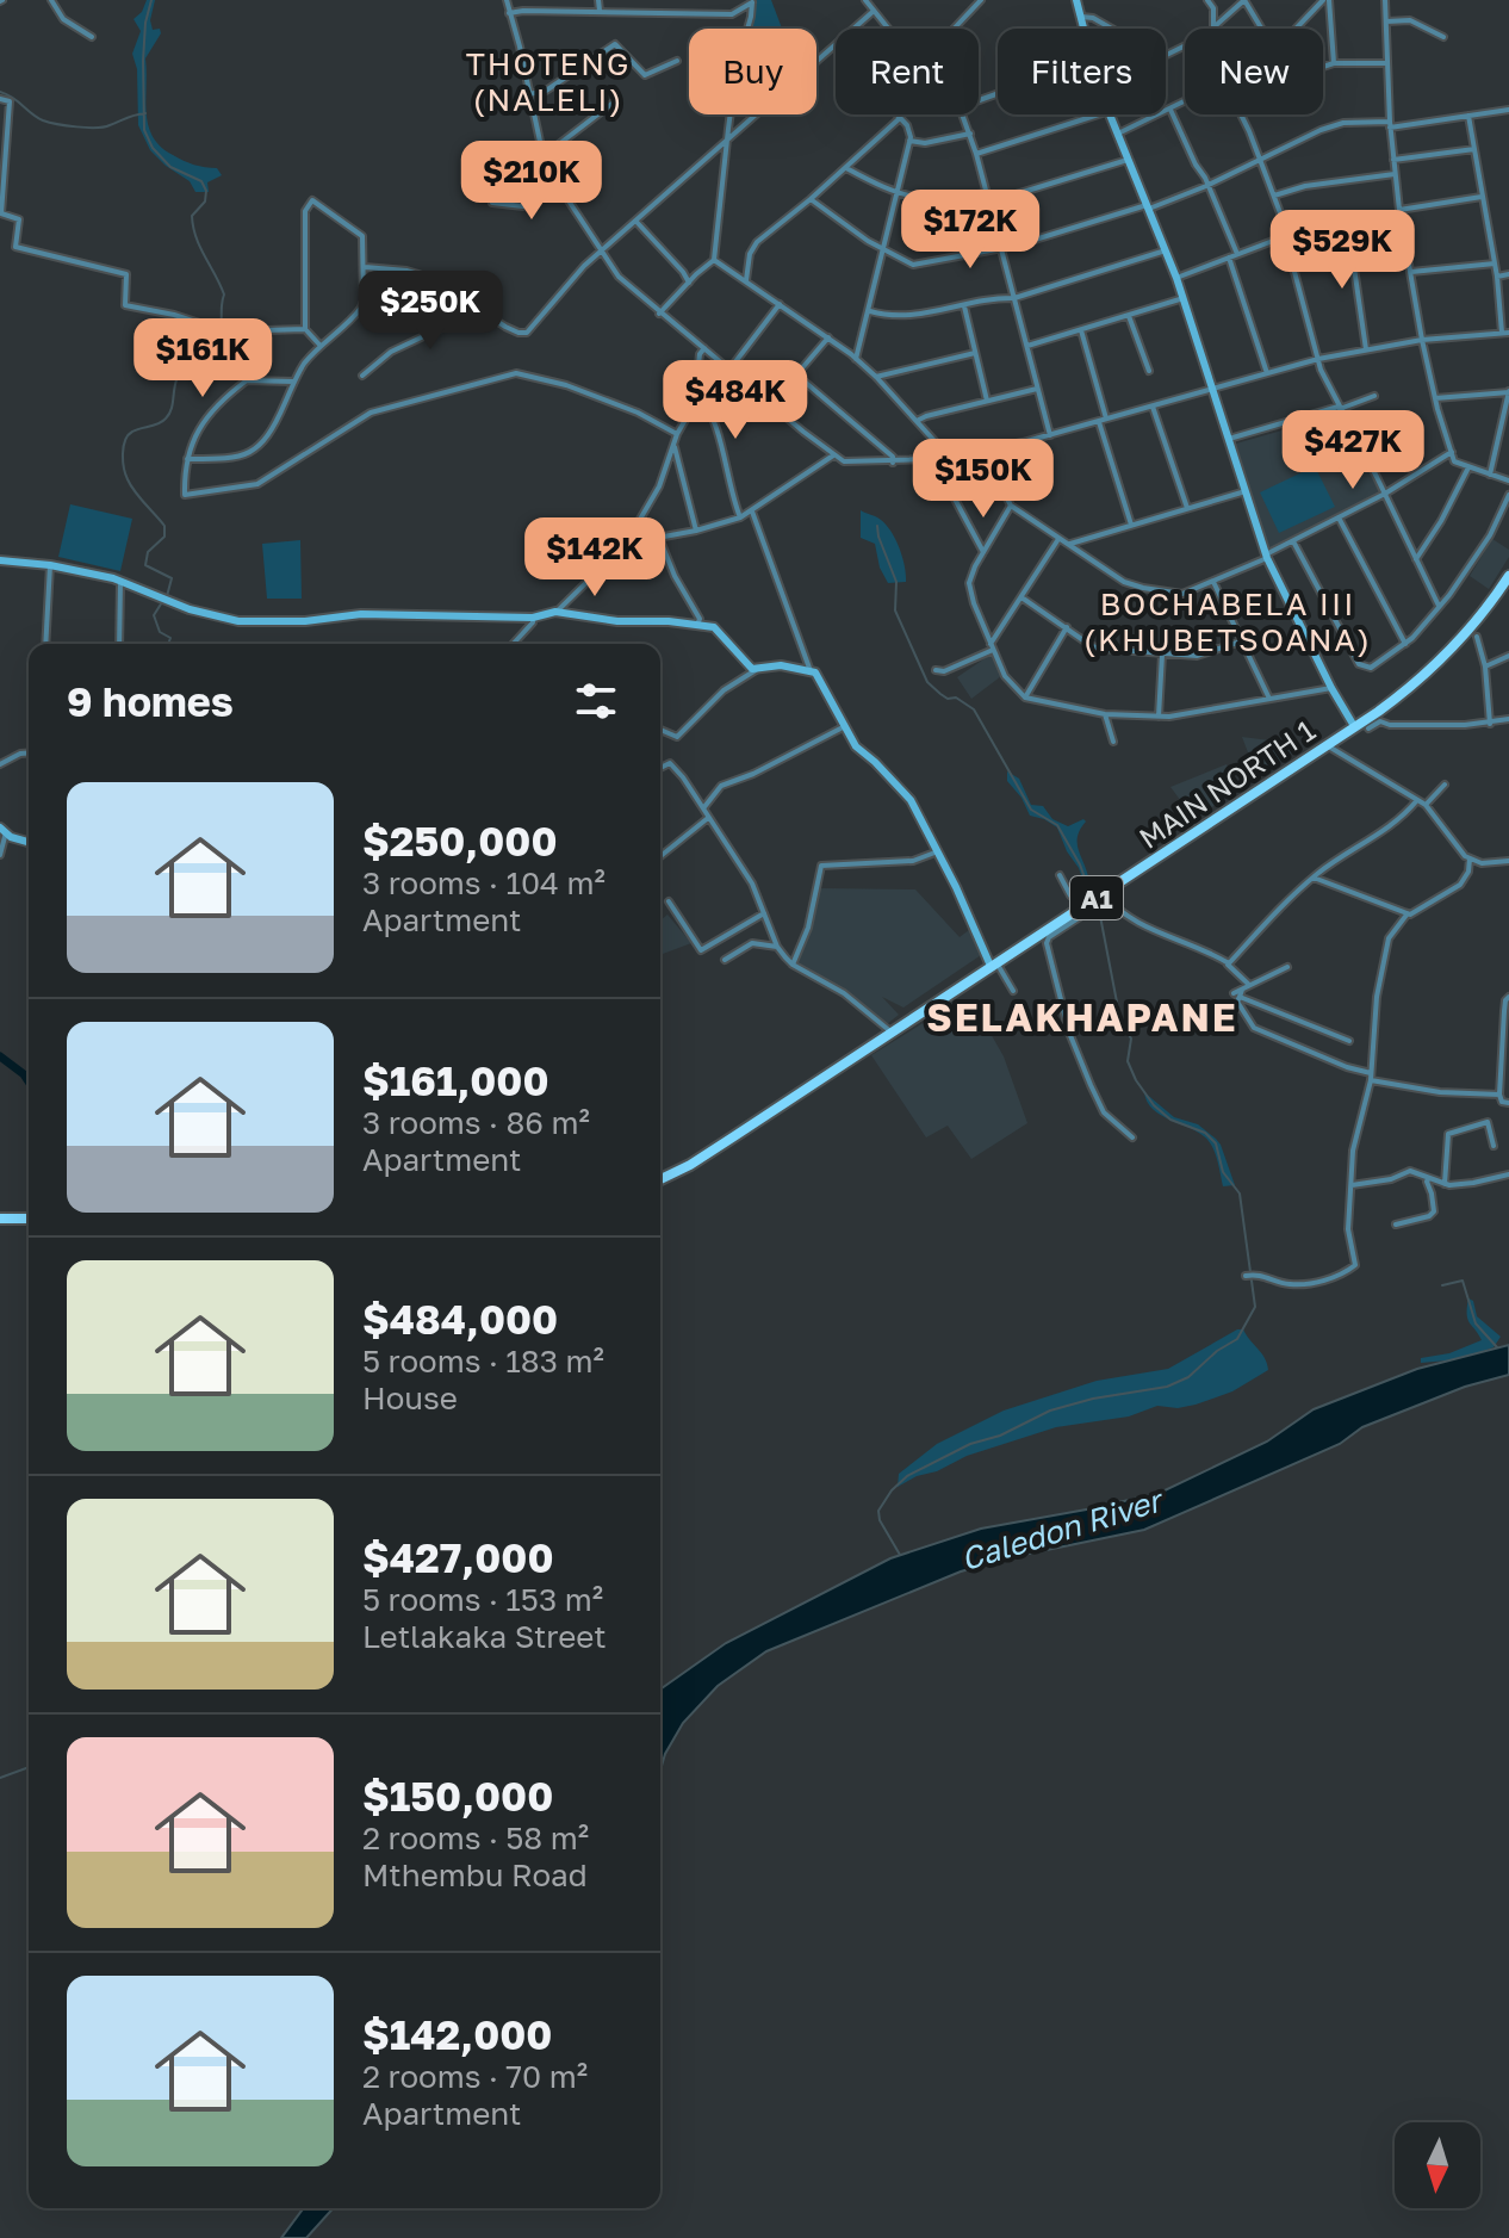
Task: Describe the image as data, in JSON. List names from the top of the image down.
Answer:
{
  "streets": {
    "main road": ["MAIN NORTH 1", "A1"]
  },
  "districts": ["THOTENG (NALELI)", "BOCHABELA III (KHUBETSOANA)", "SELAKHAPANE"],
  "water": ["Caledon River"],
  "north": "bottom",
  "page": {
    "chip": [
      "Buy",
      "Rent",
      "Filters",
      "New"
    ],
    "price": [
      "$210K",
      "$172K",
      "$529K",
      "$250K",
      "$161K",
      "$484K",
      "$427K",
      "$150K",
      "$142K"
    ],
    "heading": "9 homes",
    "list": [
      {
        "name": "$250,000",
        "note": "3 rooms · 104 m² · Apartment"
      },
      {
        "name": "$161,000",
        "note": "3 rooms · 86 m² · Apartment"
      },
      {
        "name": "$484,000",
        "note": "5 rooms · 183 m² · House"
      },
      {
        "name": "$427,000",
        "note": "5 rooms · 153 m² · Letlakaka Street"
      },
      {
        "name": "$150,000",
        "note": "2 rooms · 58 m² · Mthembu Road"
      },
      {
        "name": "$142,000",
        "note": "2 rooms · 70 m² · Apartment"
      }
    ]
  }
}
